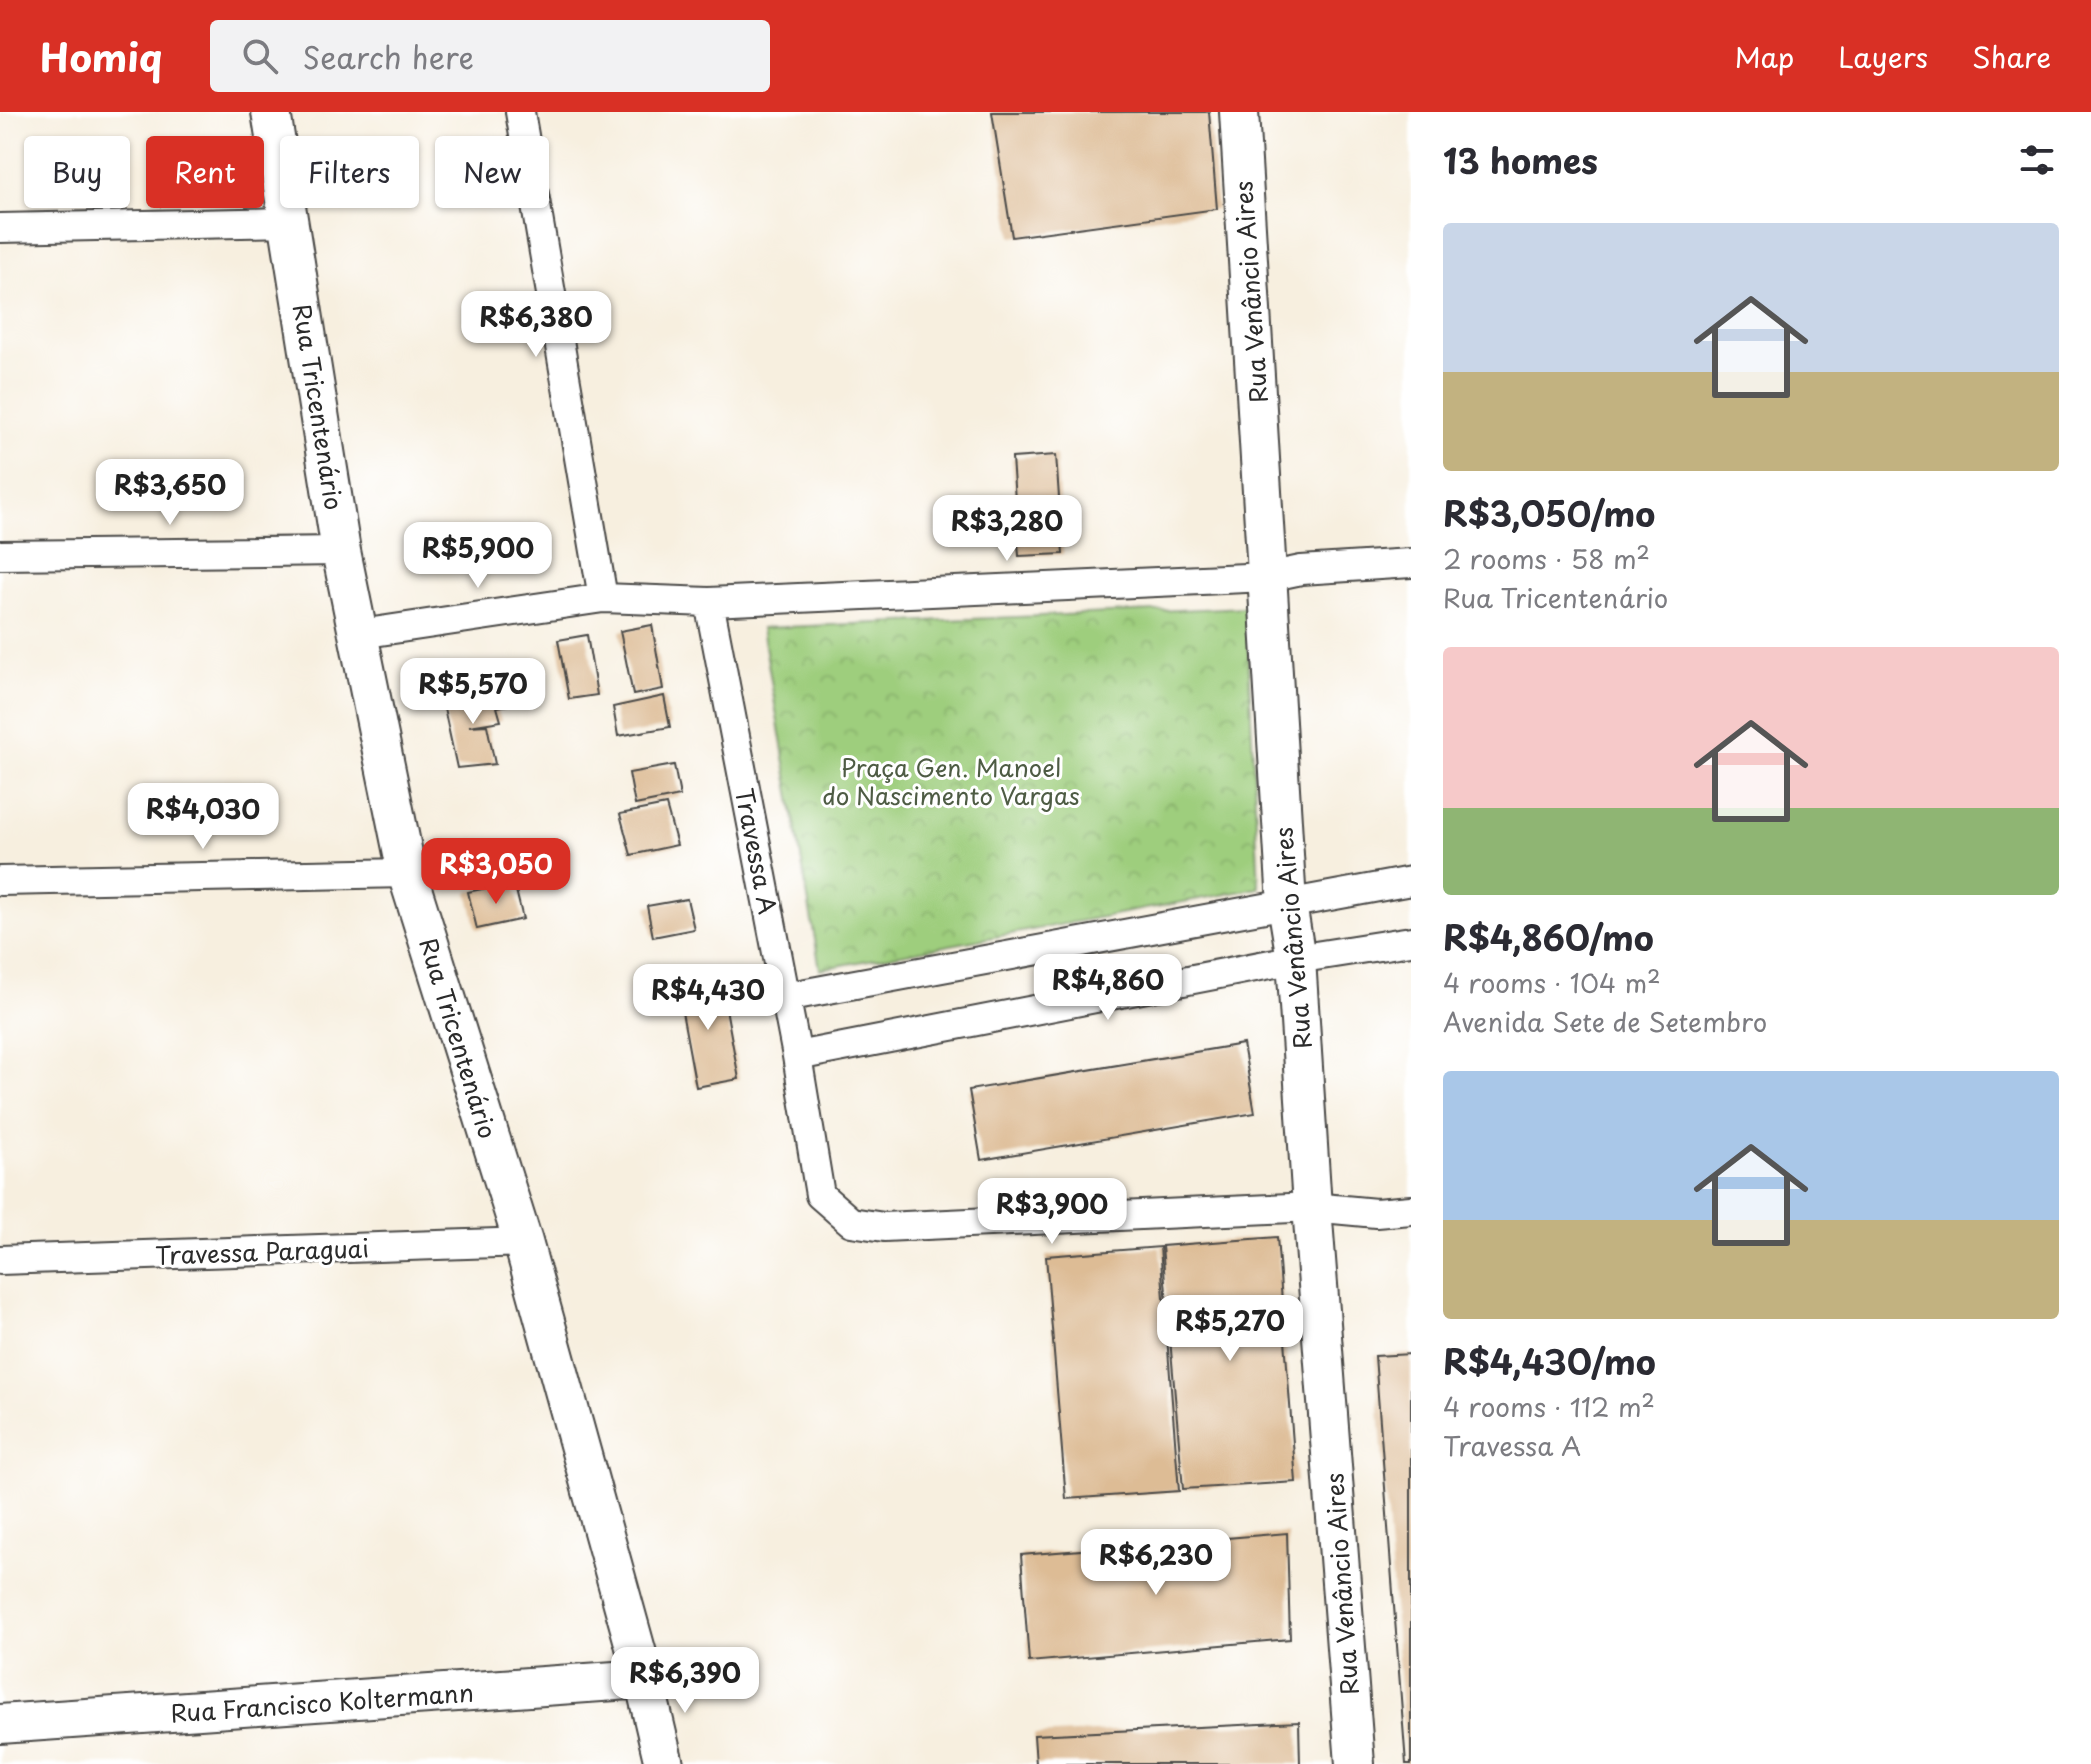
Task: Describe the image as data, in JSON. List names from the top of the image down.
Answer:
{
  "streets": {
    "street": [
      "Rua Venâncio Aires",
      "Rua Tricentenário",
      "Travessa A",
      "Travessa Paraguai",
      "Rua Francisco Koltermann"
    ]
  },
  "crossings": [
    ["Rua Venâncio Aires", "Travessa A"],
    ["Rua Tricentenário", "Travessa Paraguai"],
    ["Rua Tricentenário", "Rua Francisco Koltermann"]
  ],
  "parks": ["Praça Gen. Manoel do Nascimento Vargas"],
  "page": {
    "header": "Homiq",
    "search": "Search here",
    "nav": ["Map", "Layers", "Share"],
    "heading": "13 homes",
    "chip": [
      "Buy",
      "Rent",
      "Filters",
      "New"
    ],
    "list": [
      {
        "name": "R$3,050/mo",
        "note": "2 rooms · 58 m² · Rua Tricentenário"
      },
      {
        "name": "R$4,860/mo",
        "note": "4 rooms · 104 m² · Avenida Sete de Setembro"
      },
      {
        "name": "R$4,430/mo",
        "note": "4 rooms · 112 m² · Travessa A"
      }
    ],
    "price": [
      "R$6,380",
      "R$3,650",
      "R$3,280",
      "R$5,900",
      "R$5,570",
      "R$4,030",
      "R$3,050",
      "R$4,860",
      "R$4,430",
      "R$3,900",
      "R$5,270",
      "R$6,230",
      "R$6,390"
    ]
  }
}
